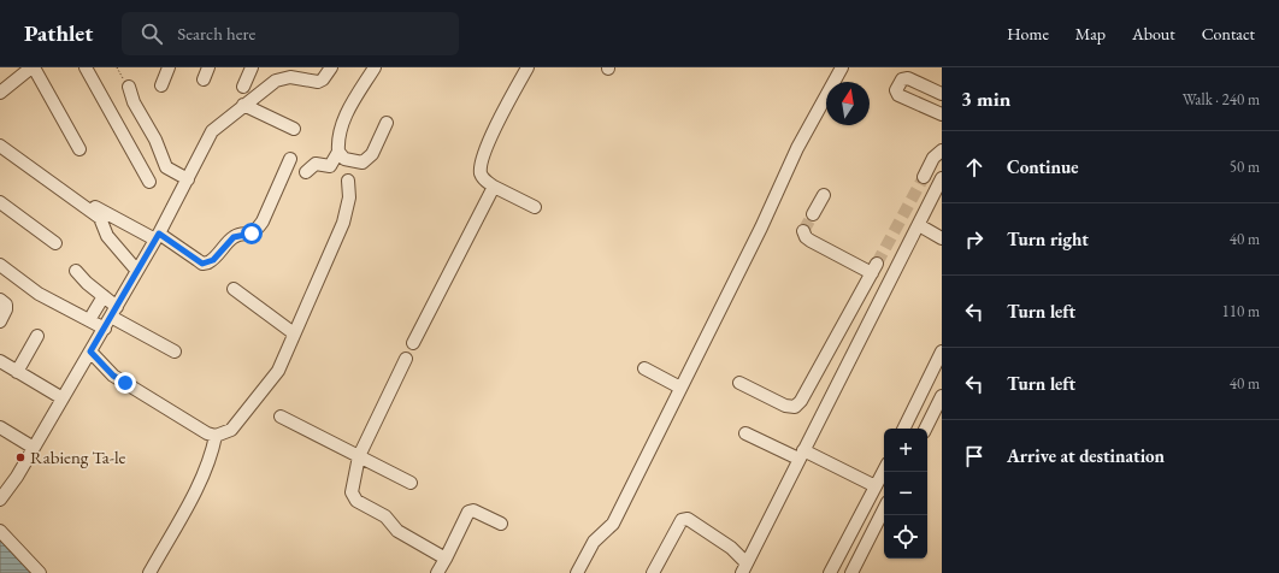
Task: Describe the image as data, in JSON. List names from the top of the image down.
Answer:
{
  "places": ["Rabieng Ta-le"],
  "north": "top",
  "page": {
    "header": "Pathlet",
    "search": "Search here",
    "nav": [
      "Home",
      "Map",
      "About",
      "Contact"
    ],
    "heading": ["3 min", "Walk · 240 m"],
    "list": [
      ["Continue", "50 m"],
      ["Turn right", "40 m"],
      ["Turn left", "110 m"],
      ["Turn left", "40 m"],
      "Arrive at destination"
    ],
    "map_buttons": ["+", "−"]
  }
}
